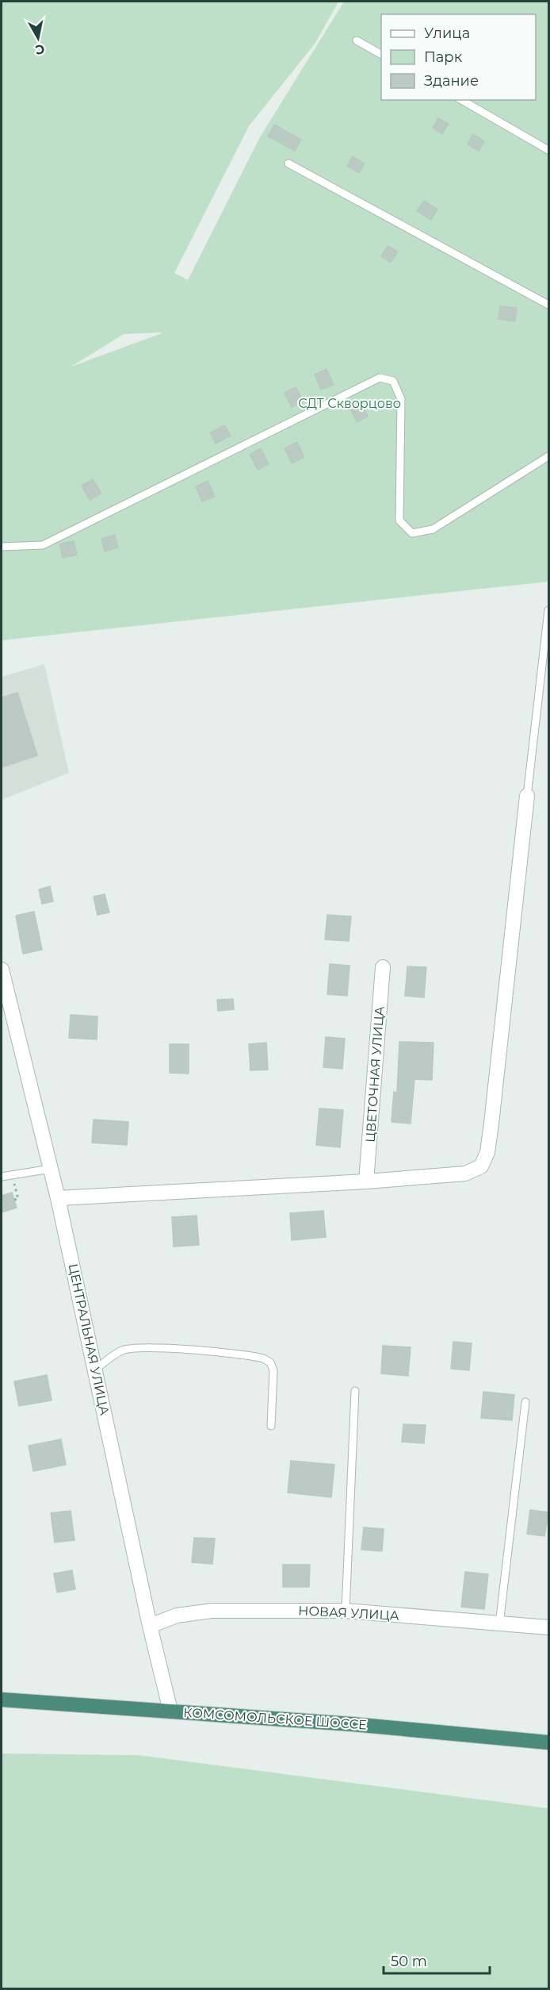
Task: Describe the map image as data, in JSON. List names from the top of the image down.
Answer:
{
  "streets": {
    "highway": ["КОМСОМОЛЬСКОЕ ШОССЕ"],
    "street": ["ЦВЕТОЧНАЯ УЛИЦА", "ЦЕНТРАЛЬНАЯ УЛИЦА", "НОВАЯ УЛИЦА"]
  },
  "crossings": [
    ["ЦЕНТРАЛЬНАЯ УЛИЦА", "НОВАЯ УЛИЦА"],
    ["ЦЕНТРАЛЬНАЯ УЛИЦА", "КОМСОМОЛЬСКОЕ ШОССЕ"]
  ],
  "parks": ["СДТ Скворцово"],
  "legend": ["Улица", "Парк", "Здание"],
  "scale_bar": "50 m",
  "north": "bottom"
}
